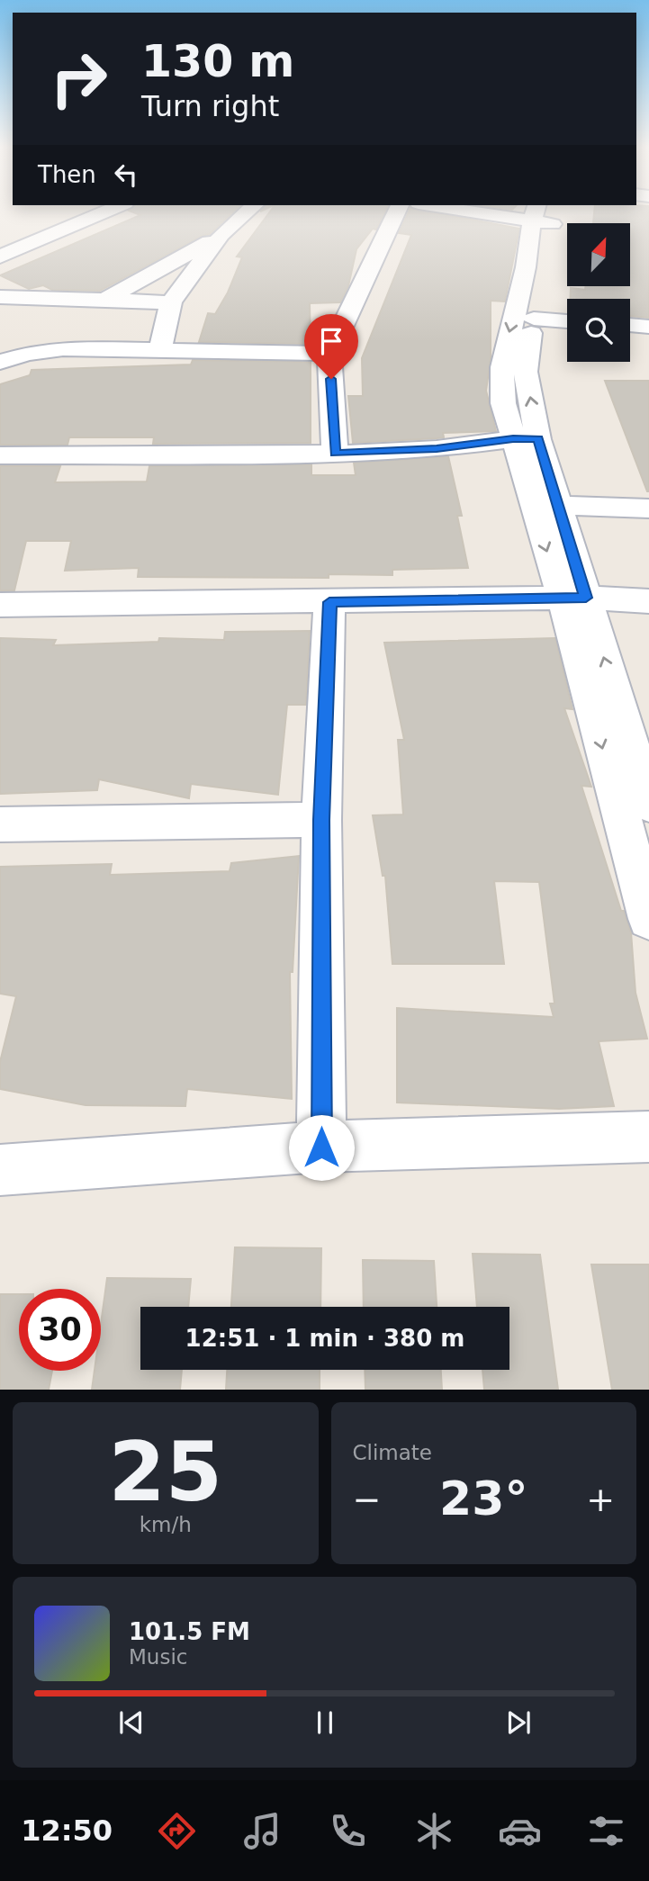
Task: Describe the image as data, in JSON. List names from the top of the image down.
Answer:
{
  "north": "top right",
  "page": {
    "turn": ["130 m", "Turn right"],
    "then": "Then",
    "limit": "30",
    "trip": "12:51 · 1 min · 380 m",
    "tile": [
      ["25", "km/h"],
      "Climate"
    ],
    "heat": ["−", "23°", "+"],
    "song": ["101.5 FM", "Music"],
    "tabs": "12:50"
  }
}
